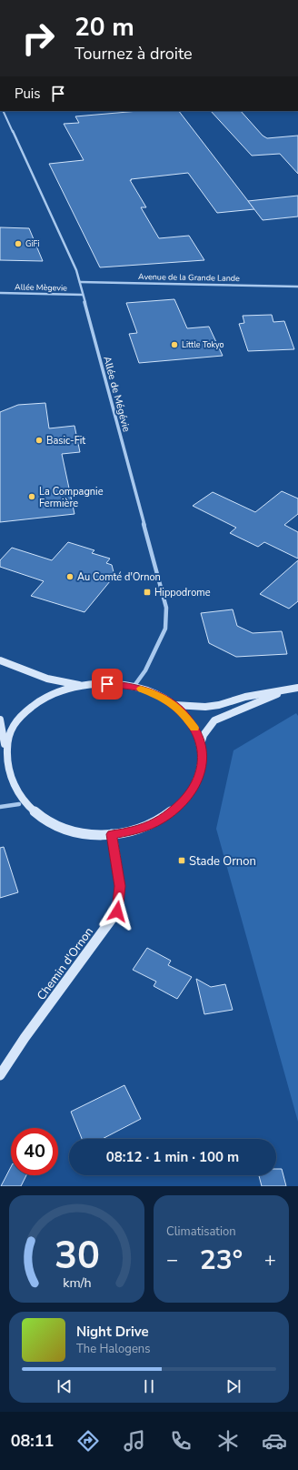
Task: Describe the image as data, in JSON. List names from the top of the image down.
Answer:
{
  "streets": {
    "street": [
      "Avenue de la Grande Lande",
      "Allée Mègevie",
      "Allée de Mégévie",
      "Chemin d'Ornon"
    ]
  },
  "crossings": [
    ["Avenue de la Grande Lande", "Allée de Mégévie"],
    ["Allée Mègevie", "Allée de Mégévie"]
  ],
  "places": {
    "other": [
      "GiFi",
      "Little Tokyo",
      "Basic-Fit",
      "La Compagnie Fermière",
      "Au Comté d'Ornon"
    ],
    "transit": ["Hippodrome", "Stade Ornon"]
  },
  "page": {
    "turn": ["20 m", "Tournez à droite"],
    "then": "Puis",
    "limit": "40",
    "trip": "08:12 · 1 min · 100 m",
    "tile": "Climatisation",
    "heat": ["−", "23°", "+"],
    "song": ["Night Drive", "The Halogens"],
    "tabs": "08:11",
    "gauge": ["30", "km/h"]
  }
}
